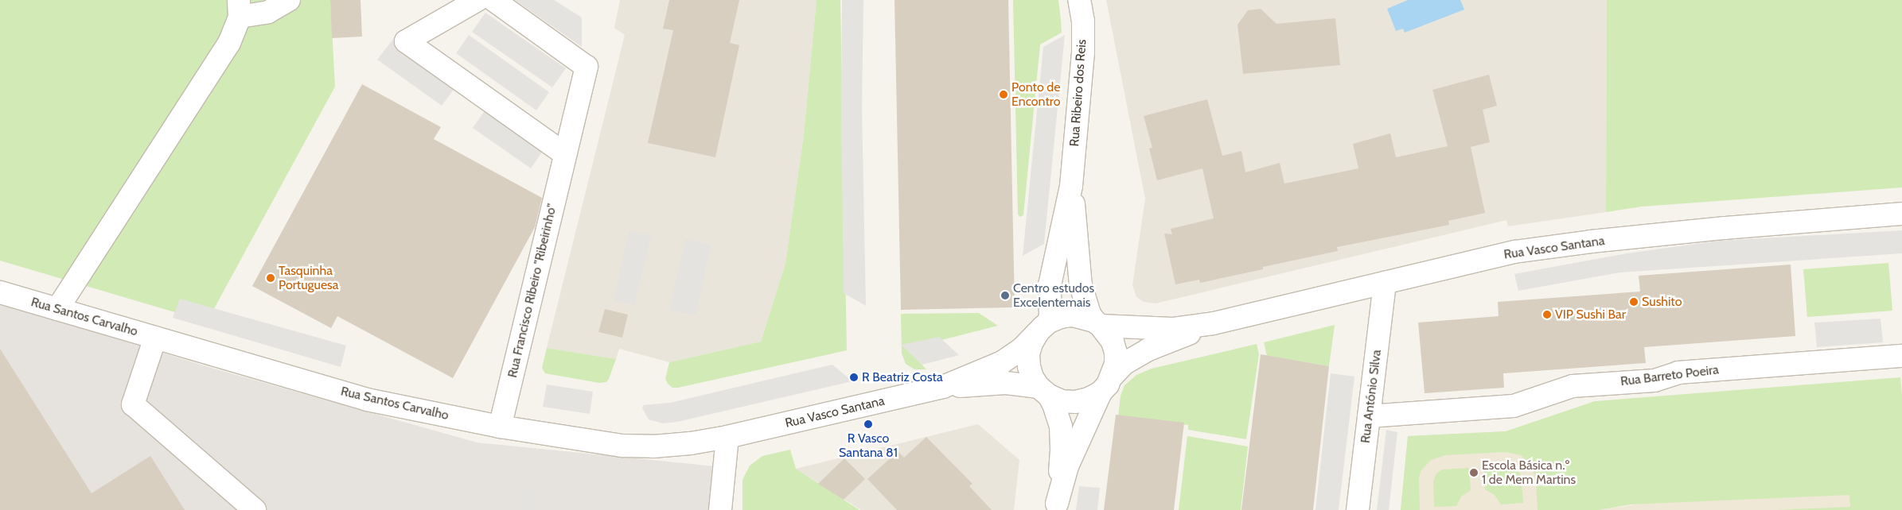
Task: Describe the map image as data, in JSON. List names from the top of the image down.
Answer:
{
  "streets": {
    "street": [
      "Rua Ribeiro dos Reis",
      "Rua Vasco Santana",
      "Rua Francisco Ribeiro \"Ribeirinho\"",
      "Rua Santos Carvalho",
      "Rua Barreto Poeira",
      "Rua António Silva"
    ]
  },
  "crossings": [
    ["Rua Ribeiro dos Reis", "Rua Vasco Santana"],
    ["Rua Vasco Santana", "Rua Santos Carvalho"],
    ["Rua Vasco Santana", "Rua António Silva"],
    ["Rua Francisco Ribeiro \"Ribeirinho\"", "Rua Santos Carvalho"],
    ["Rua Barreto Poeira", "Rua António Silva"]
  ],
  "places": [
    "Ponto de Encontro",
    "Tasquinha Portuguesa",
    "Centro estudos Excelentemais",
    "Sushito",
    "VIP Sushi Bar",
    "R Beatriz Costa",
    "R Vasco Santana 81",
    "Escola Básica n.º 1 de Mem Martins"
  ]
}
